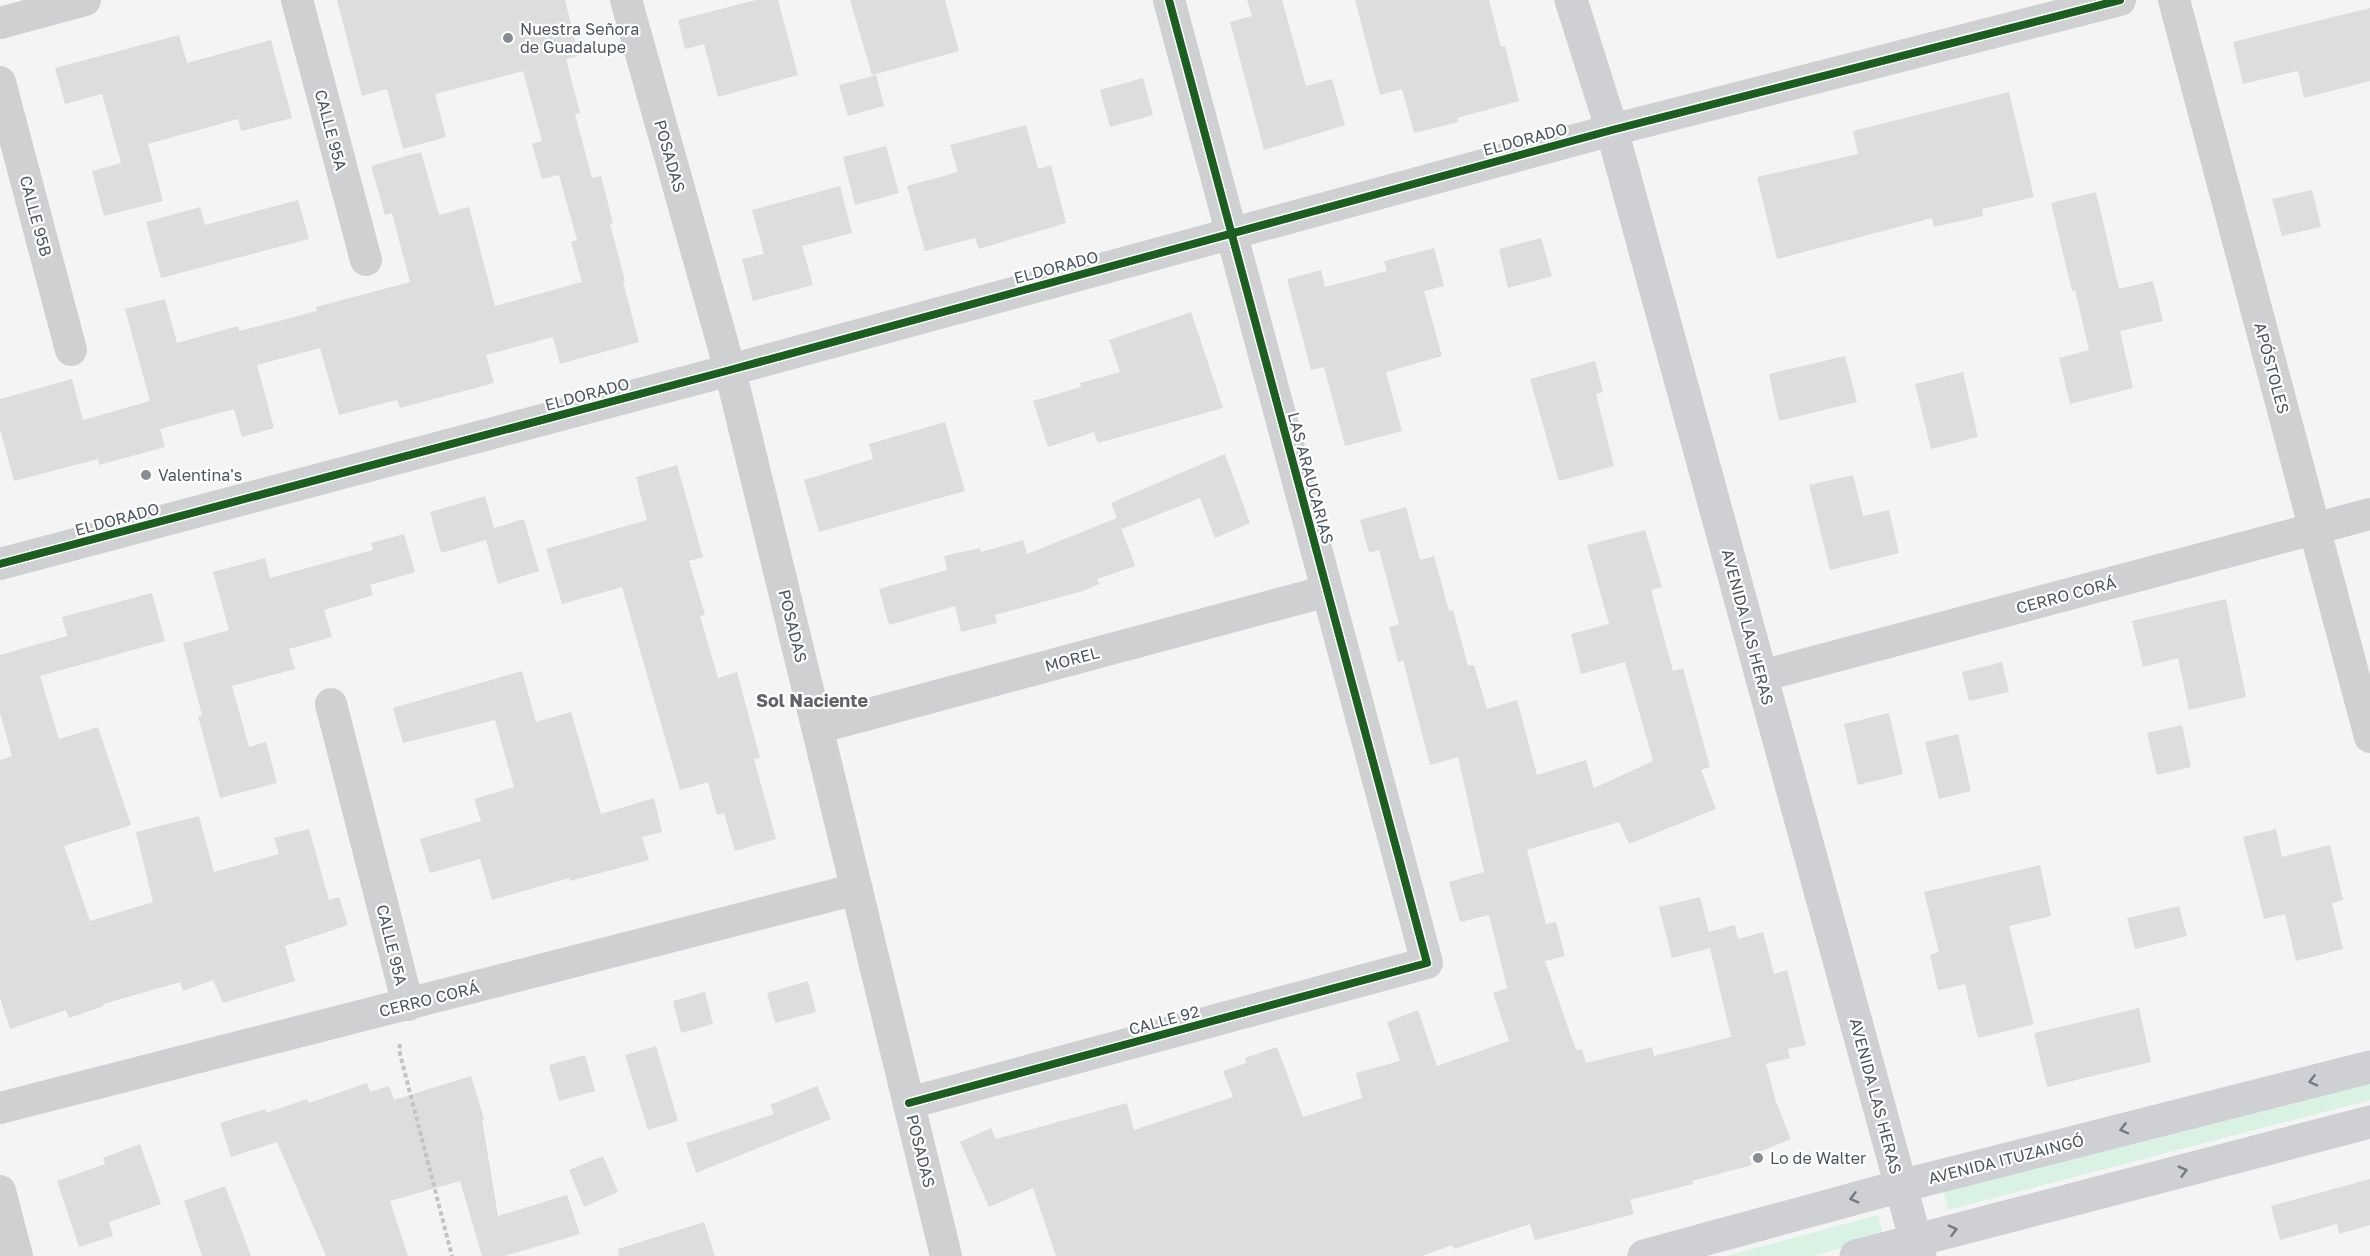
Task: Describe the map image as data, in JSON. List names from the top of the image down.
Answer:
{
  "streets": {
    "main road": ["AVENIDA LAS HERAS", "AVENIDA ITUZAINGÓ"],
    "street": [
      "CALLE 95A",
      "ELDORADO",
      "POSADAS",
      "CALLE 95B",
      "APÓSTOLES",
      "LAS ARAUCARIAS",
      "CERRO CORÁ",
      "MOREL",
      "CALLE 92"
    ]
  },
  "crossings": [
    ["CALLE 95A", "CERRO CORÁ"],
    ["ELDORADO", "POSADAS"],
    ["ELDORADO", "LAS ARAUCARIAS"],
    ["ELDORADO", "AVENIDA LAS HERAS"],
    ["POSADAS", "CERRO CORÁ"],
    ["POSADAS", "MOREL"],
    ["POSADAS", "CALLE 92"],
    ["APÓSTOLES", "CERRO CORÁ"],
    ["LAS ARAUCARIAS", "MOREL"],
    ["LAS ARAUCARIAS", "CALLE 92"],
    ["CERRO CORÁ", "AVENIDA LAS HERAS"],
    ["AVENIDA LAS HERAS", "AVENIDA ITUZAINGÓ"]
  ],
  "districts": ["Sol Naciente"],
  "places": ["Nuestra Señora de Guadalupe", "Valentina's", "Lo de Walter"]
}
